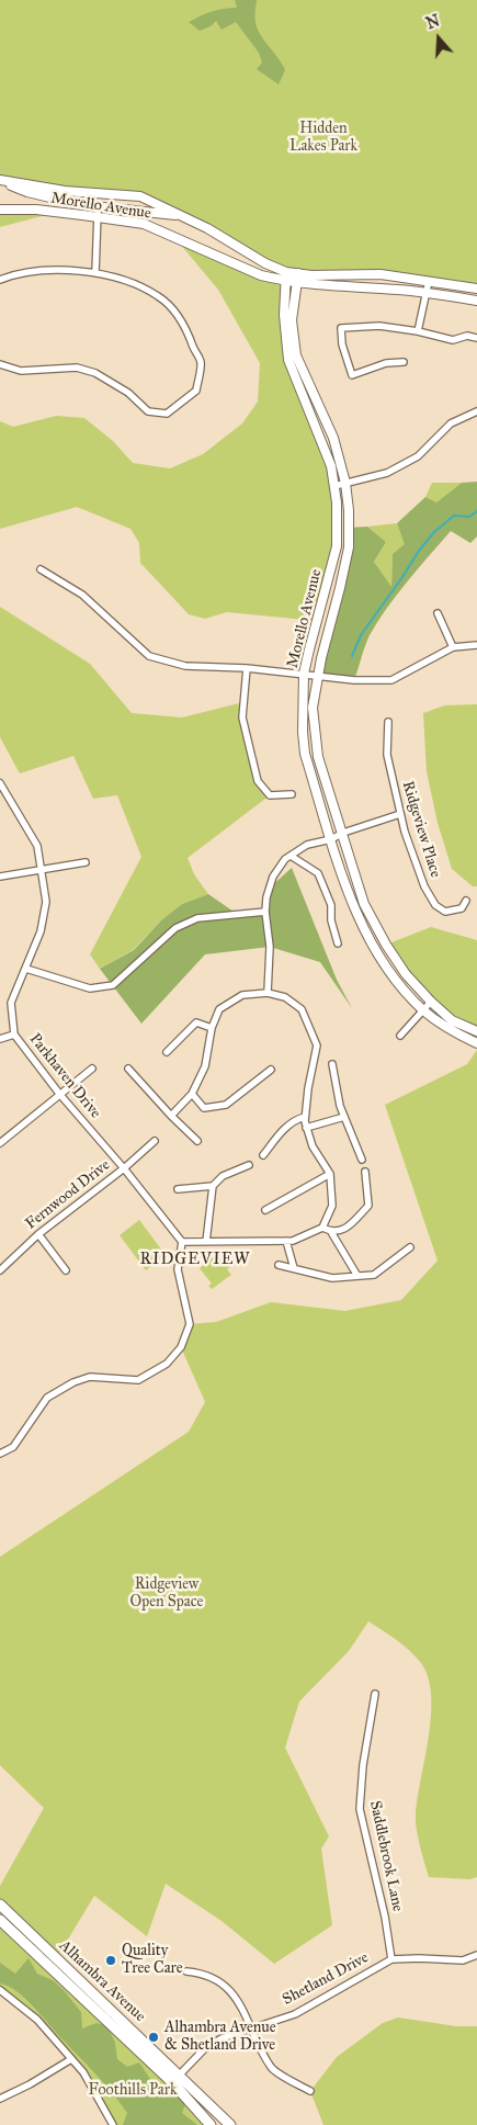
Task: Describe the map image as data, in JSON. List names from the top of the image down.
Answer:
{
  "streets": {
    "main road": ["Alhambra Avenue"],
    "street": [
      "Morello Avenue",
      "Ridgeview Place",
      "Parkhaven Drive",
      "Fernwood Drive",
      "Saddlebrook Lane",
      "Shetland Drive"
    ]
  },
  "crossings": [
    ["Parkhaven Drive", "Fernwood Drive"],
    ["Saddlebrook Lane", "Shetland Drive"],
    ["Shetland Drive", "Alhambra Avenue"]
  ],
  "districts": ["RIDGEVIEW"],
  "parks": ["Hidden Lakes Park", "Ridgeview Open Space", "Foothills Park"],
  "places": ["Quality Tree Care", "Alhambra Avenue & Shetland Drive"],
  "north": "top"
}
